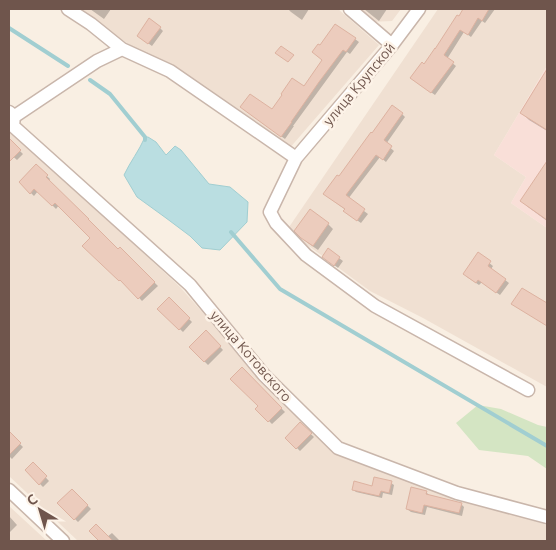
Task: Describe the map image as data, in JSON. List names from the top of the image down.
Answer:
{
  "streets": {
    "street": ["улица Крупской", "улица Котовского"]
  },
  "north": "top left"
}
